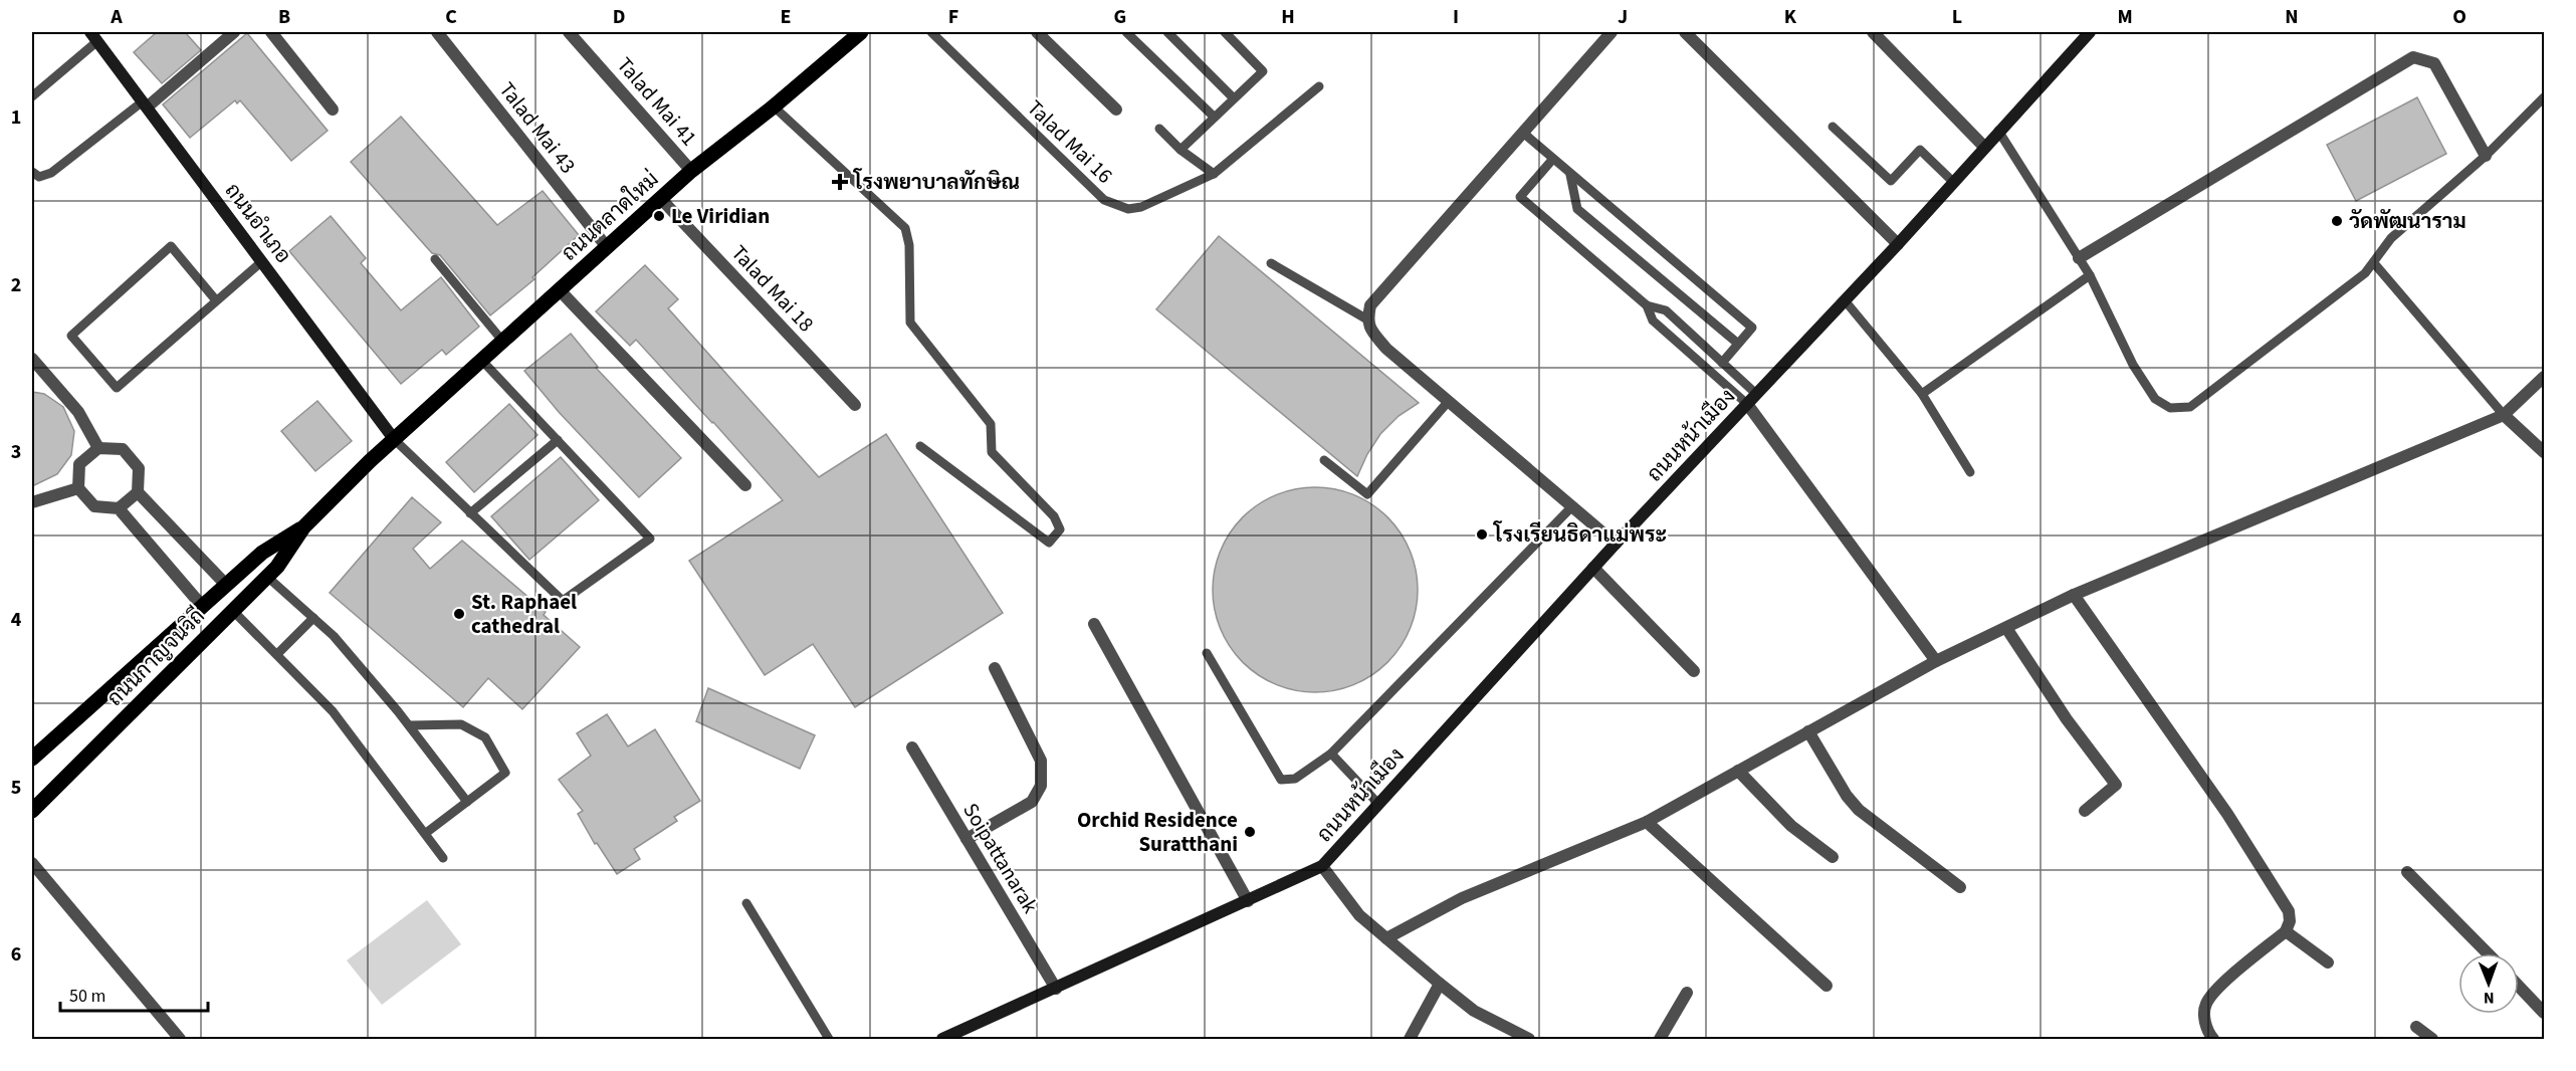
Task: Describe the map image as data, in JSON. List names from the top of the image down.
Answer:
{
  "streets": {
    "main road": ["ถนนตลาดใหม่", "ถนนกาญจนวิถี"],
    "street": [
      "Talad Mai 41",
      "Talad Mai 43",
      "ถนนอำเภอ",
      "Talad Mai 18",
      "ถนนหน้าเมือง",
      "Soipattanarak"
    ],
    "lane": ["Talad Mai 16"]
  },
  "crossings": [
    ["Talad Mai 41", "ถนนตลาดใหม่"],
    ["Talad Mai 43", "ถนนตลาดใหม่"],
    ["ถนนตลาดใหม่", "ถนนอำเภอ"],
    ["ถนนตลาดใหม่", "Talad Mai 18"],
    ["ถนนตลาดใหม่", "ถนนกาญจนวิถี"],
    ["ถนนอำเภอ", "ถนนกาญจนวิถี"]
  ],
  "places": {
    "health": ["โรงพยาบาลทักษิณ"],
    "other": [
      "Le Viridian",
      "วัดพัฒนาราม",
      "โรงเรียนธิดาแม่พระ",
      "St. Raphael cathedral",
      "Orchid Residence Suratthani"
    ]
  },
  "scale_bar": "50 m",
  "north": "bottom",
  "grid": {
    "columns": [
      "A",
      "B",
      "C",
      "D",
      "E",
      "F",
      "G",
      "H",
      "I",
      "J",
      "K",
      "L",
      "M",
      "N",
      "O"
    ],
    "rows": [
      "1",
      "2",
      "3",
      "4",
      "5",
      "6"
    ]
  }
}
